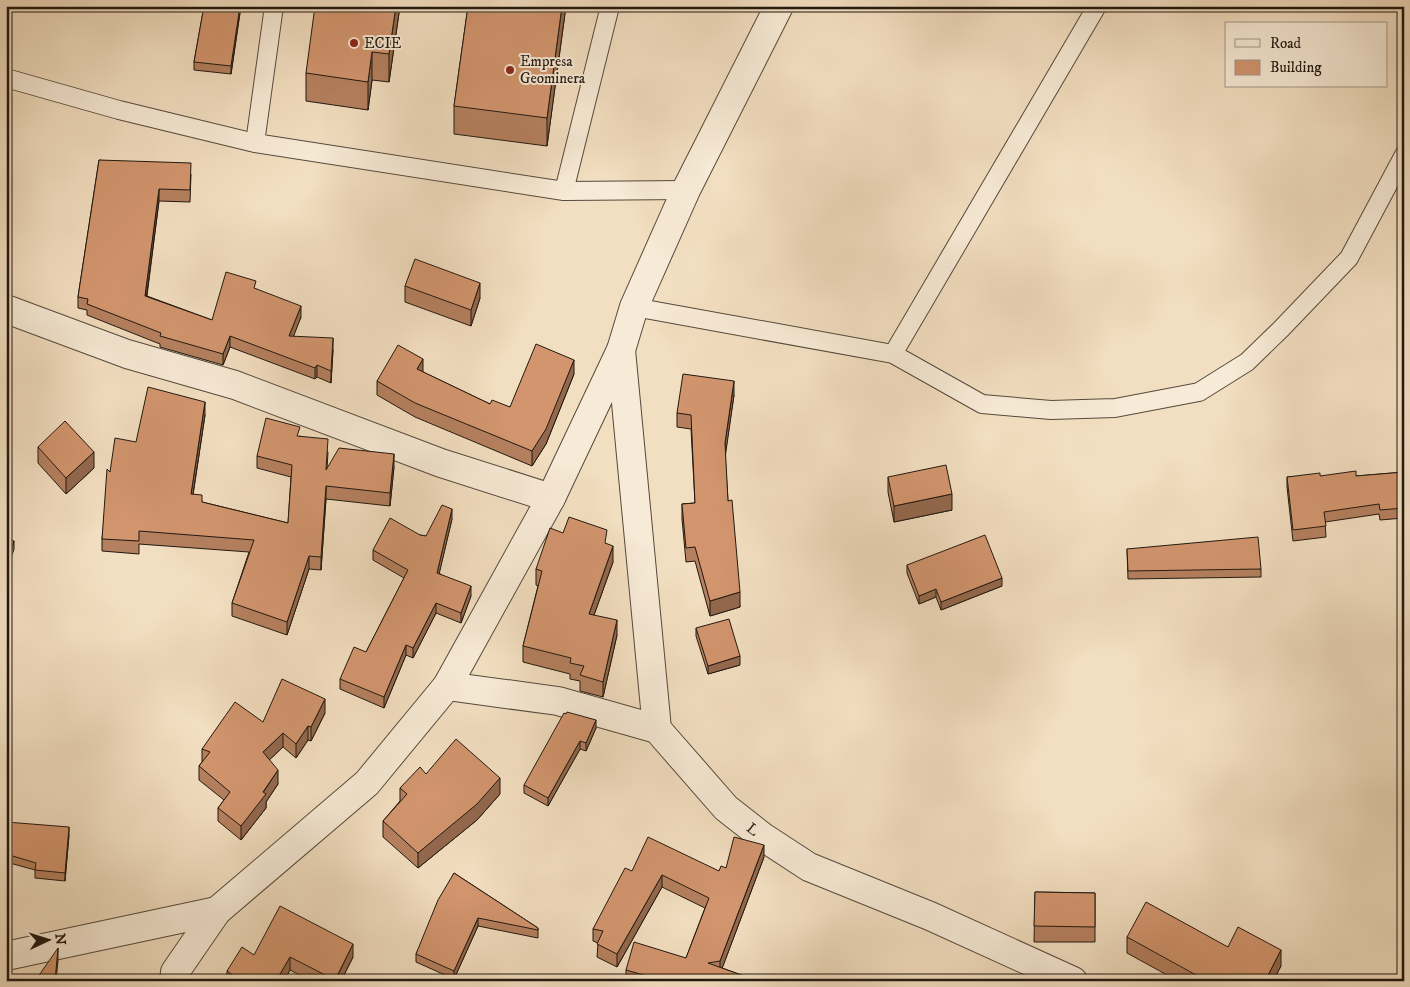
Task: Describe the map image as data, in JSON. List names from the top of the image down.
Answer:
{
  "streets": {
    "street": ["L"]
  },
  "places": ["ECIE", "Empresa Geominera"],
  "legend": ["Road", "Building"],
  "north": "right"
}
